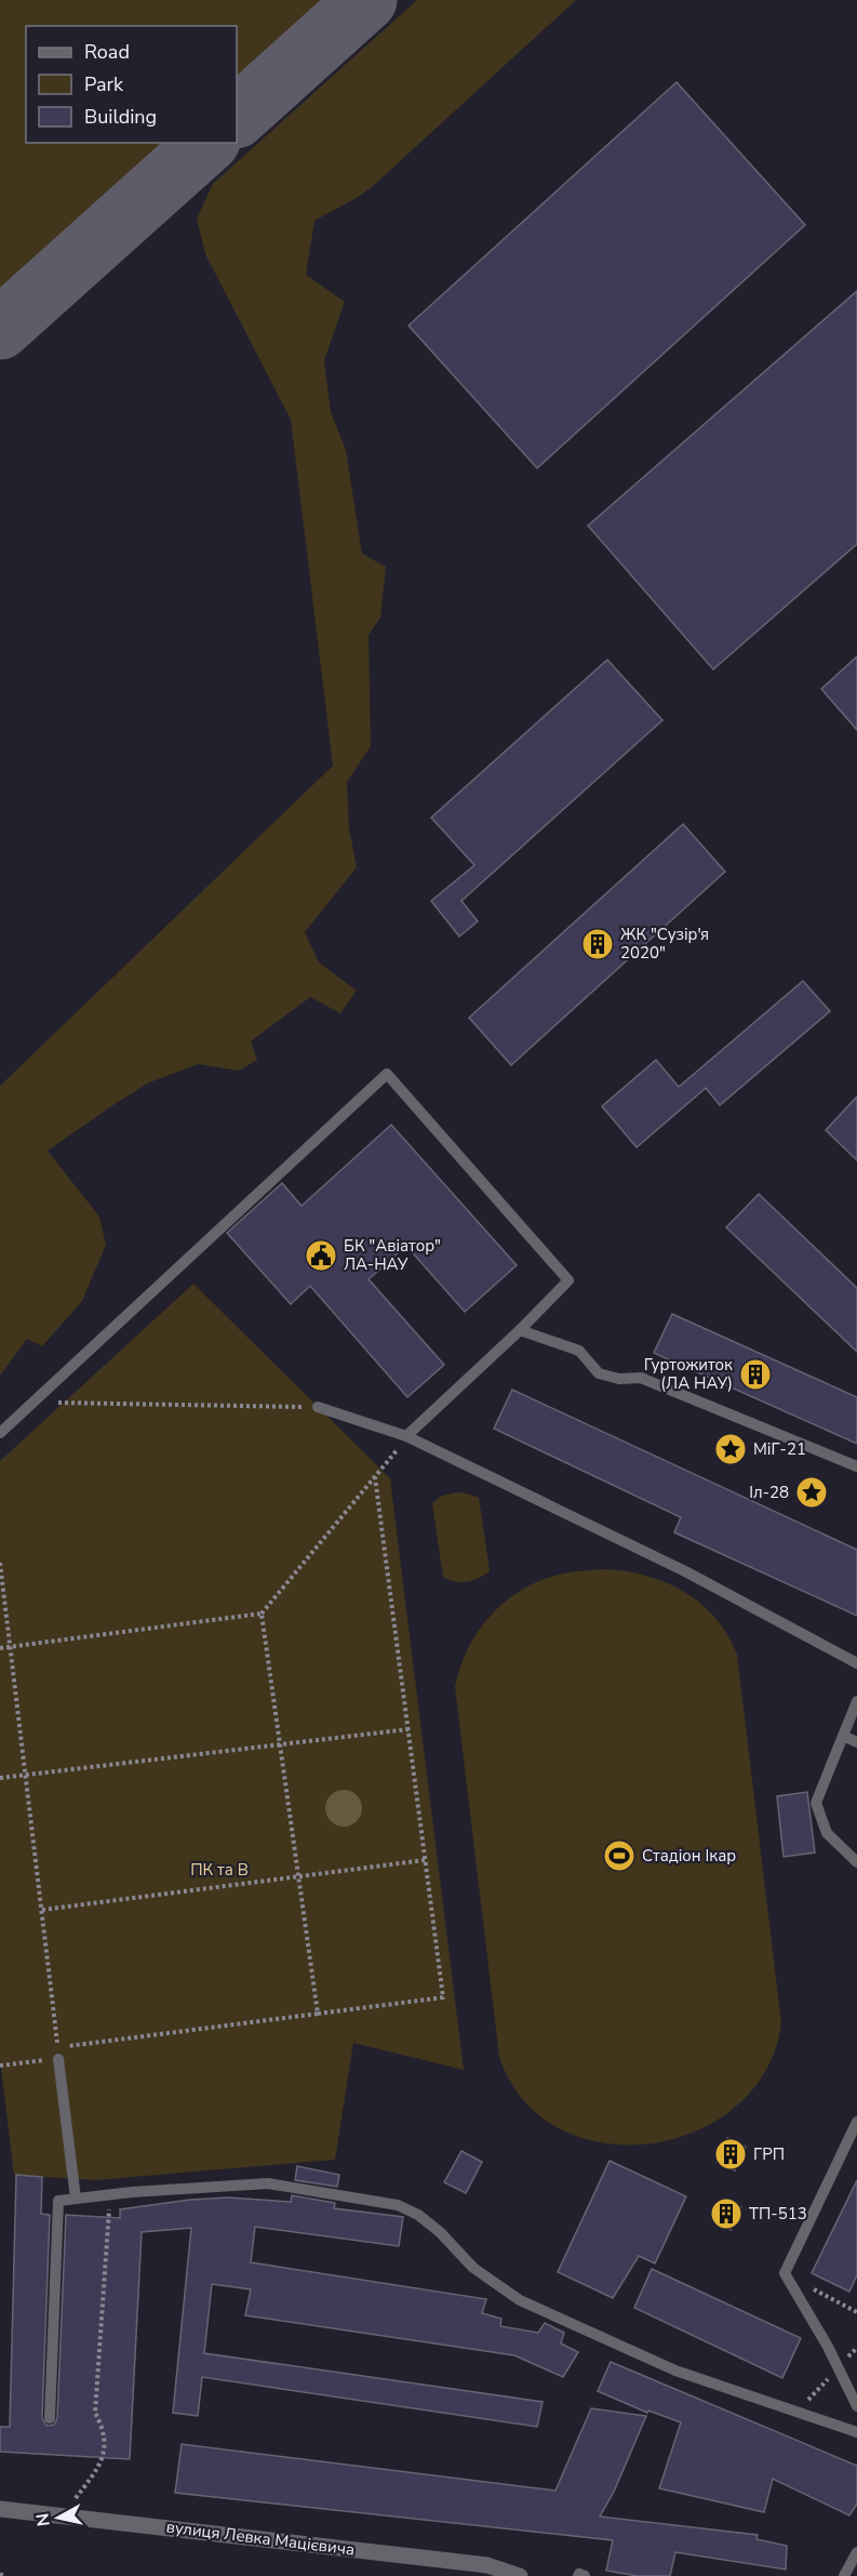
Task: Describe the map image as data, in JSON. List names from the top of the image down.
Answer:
{
  "streets": {
    "street": ["вулиця Левка Мацієвича"]
  },
  "parks": ["ПК та В"],
  "places": {
    "building": [
      "ЖК \"Сузір'я 2020\"",
      "Гуртожиток (ЛА НАУ)",
      "ГРП",
      "ТП-513"
    ],
    "public building": ["БК \"Авіатор\" ЛА-НАУ"],
    "place": ["МіГ-21", "Іл-28"],
    "sports": ["Стадіон Ікар"]
  },
  "legend": ["Road", "Park", "Building"],
  "north": "left"
}
